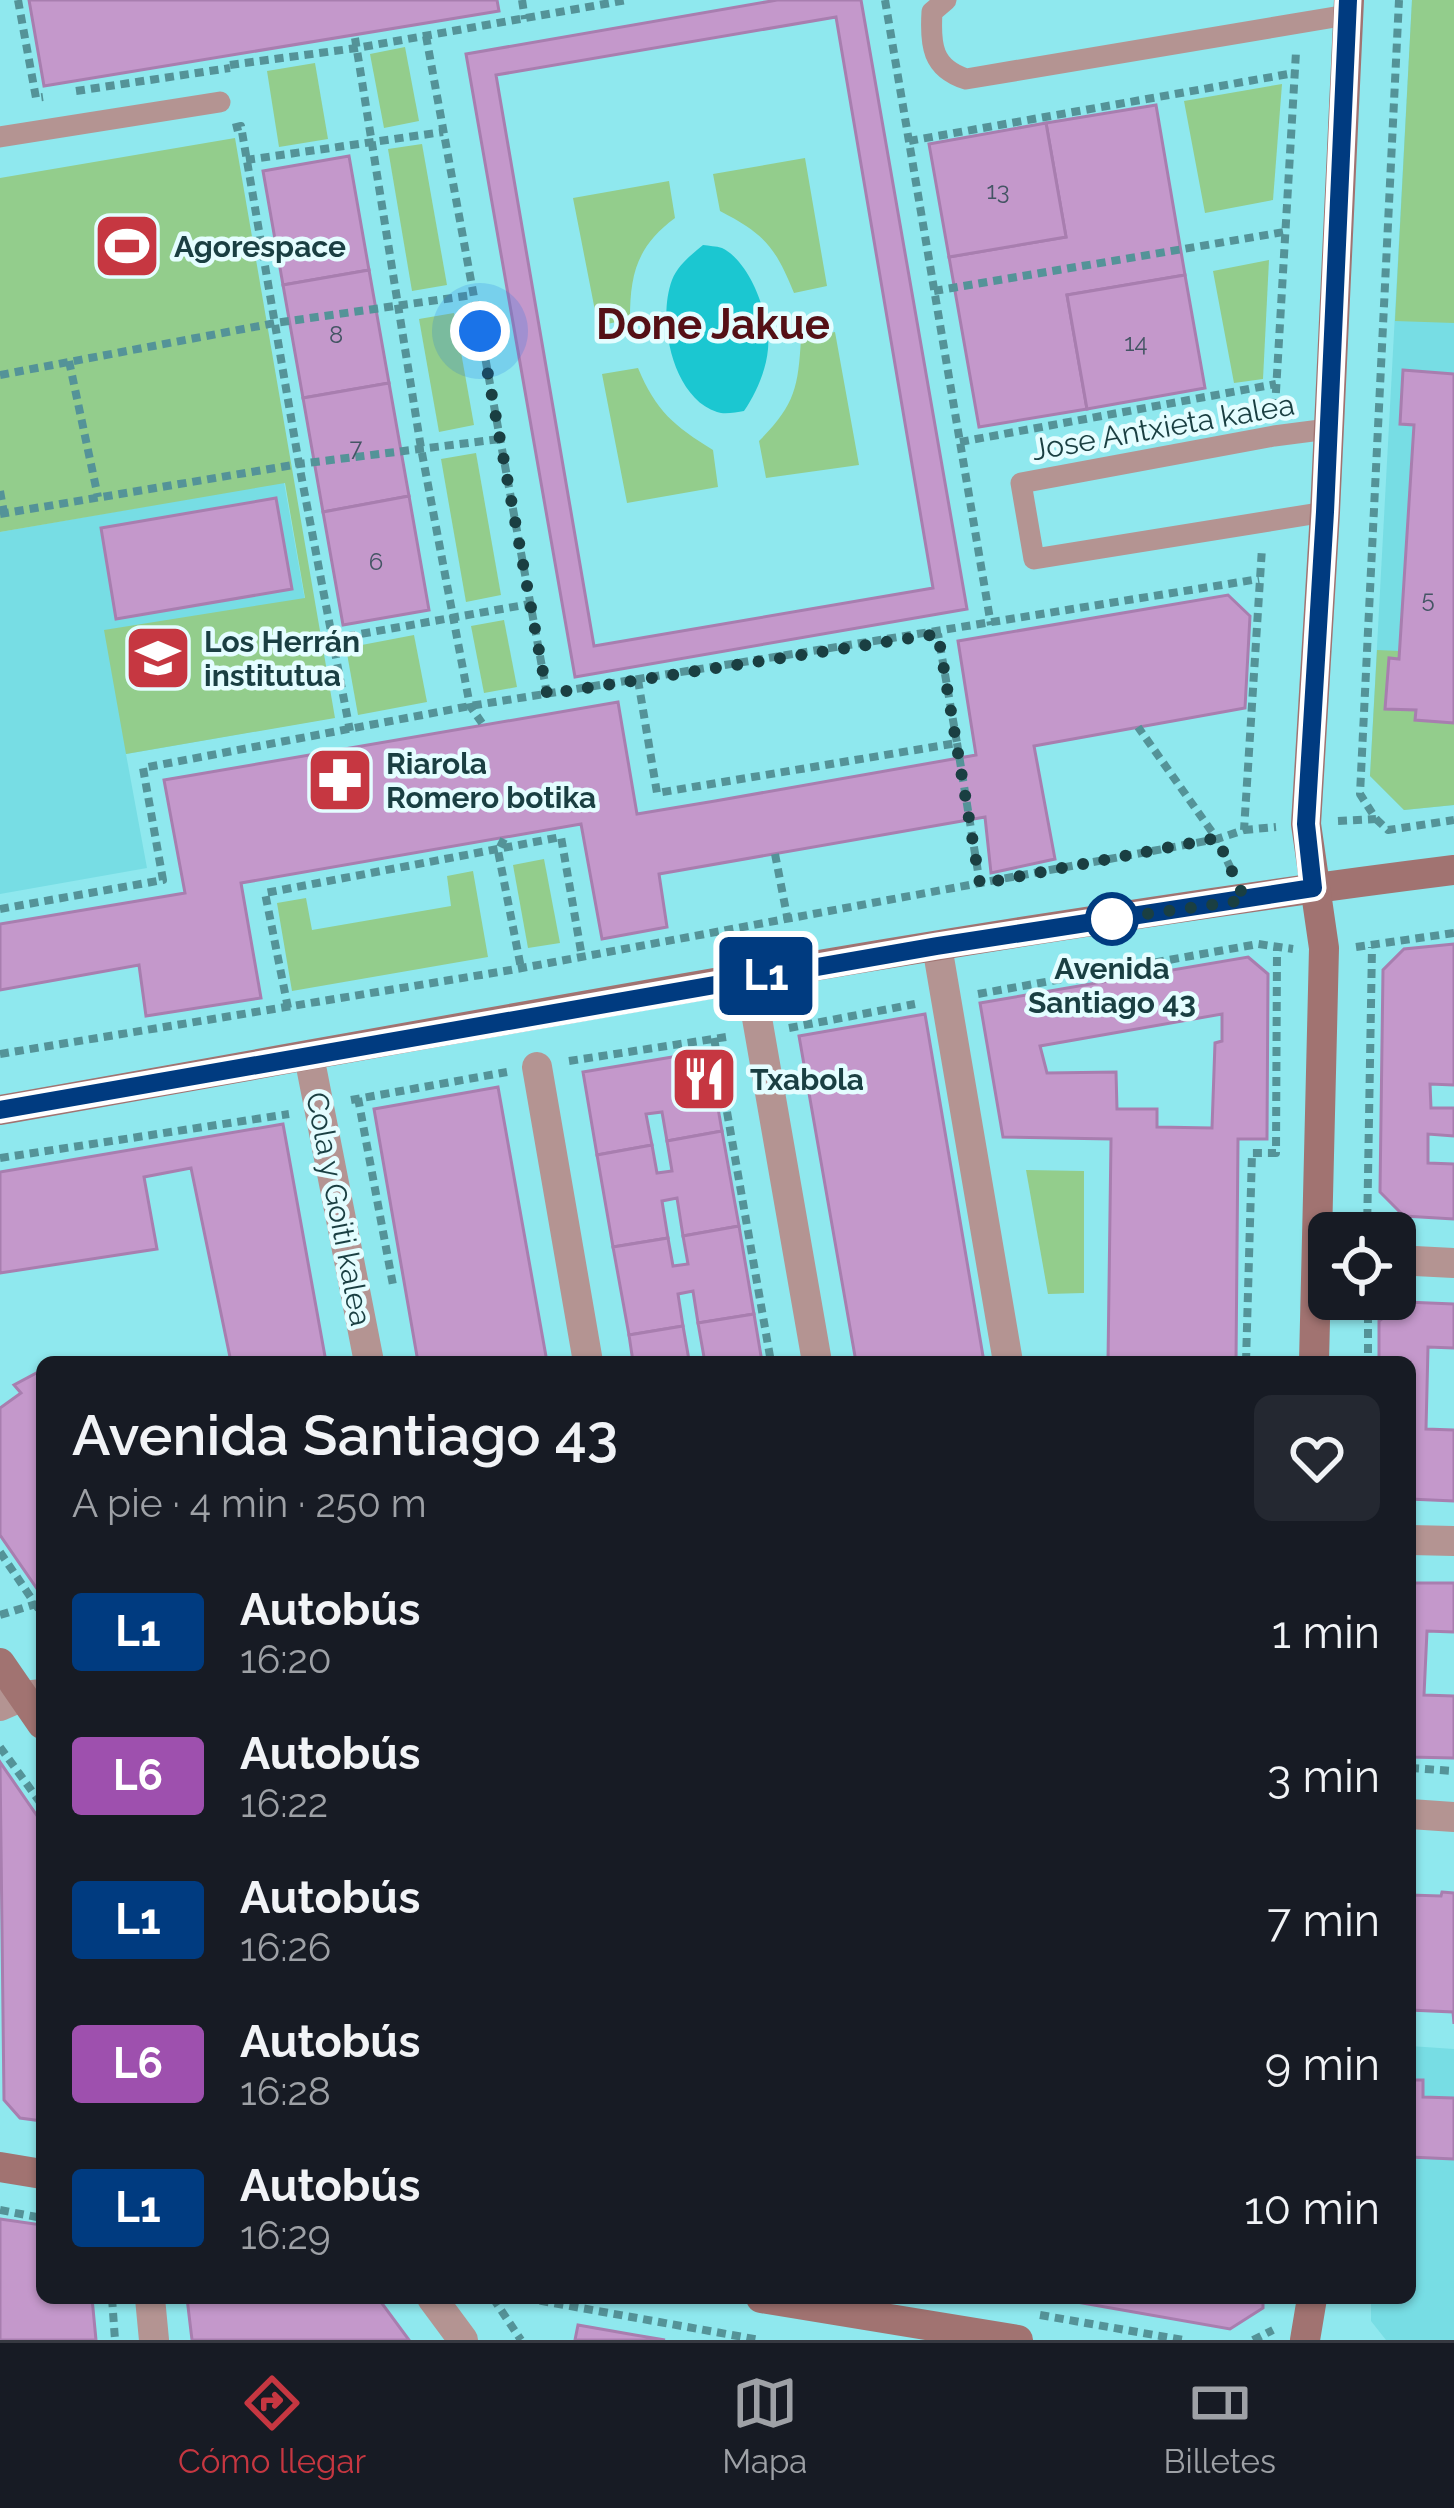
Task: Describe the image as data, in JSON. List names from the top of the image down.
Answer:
{
  "streets": {
    "street": ["Cola y Goiti kalea"],
    "lane": ["Jose Antxieta kalea"]
  },
  "districts": ["Done Jakue"],
  "places": {
    "sports": ["Agorespace"],
    "school or university": ["Los Herrán institutua"],
    "pharmacy": ["Riarola Romero botika"],
    "other": ["Avenida Santiago 43"],
    "restaurant": ["Txabola"]
  },
  "lines": ["bus line L1"],
  "house_numbers": [
    "13",
    "8",
    "14",
    "7",
    "6",
    "5"
  ],
  "page": {
    "on_map": "L1",
    "heading": ["Avenida Santiago 43", "A pie · 4 min · 250 m"],
    "list": [
      {
        "mark": "L1",
        "name": "Autobús",
        "note": "16:20",
        "value": "1 min"
      },
      {
        "mark": "L6",
        "name": "Autobús",
        "note": "16:22",
        "value": "3 min"
      },
      {
        "mark": "L1",
        "name": "Autobús",
        "note": "16:26",
        "value": "7 min"
      },
      {
        "mark": "L6",
        "name": "Autobús",
        "note": "16:28",
        "value": "9 min"
      },
      {
        "mark": "L1",
        "name": "Autobús",
        "note": "16:29",
        "value": "10 min"
      }
    ],
    "tabs": ["Cómo llegar", "Mapa", "Billetes"]
  }
}
